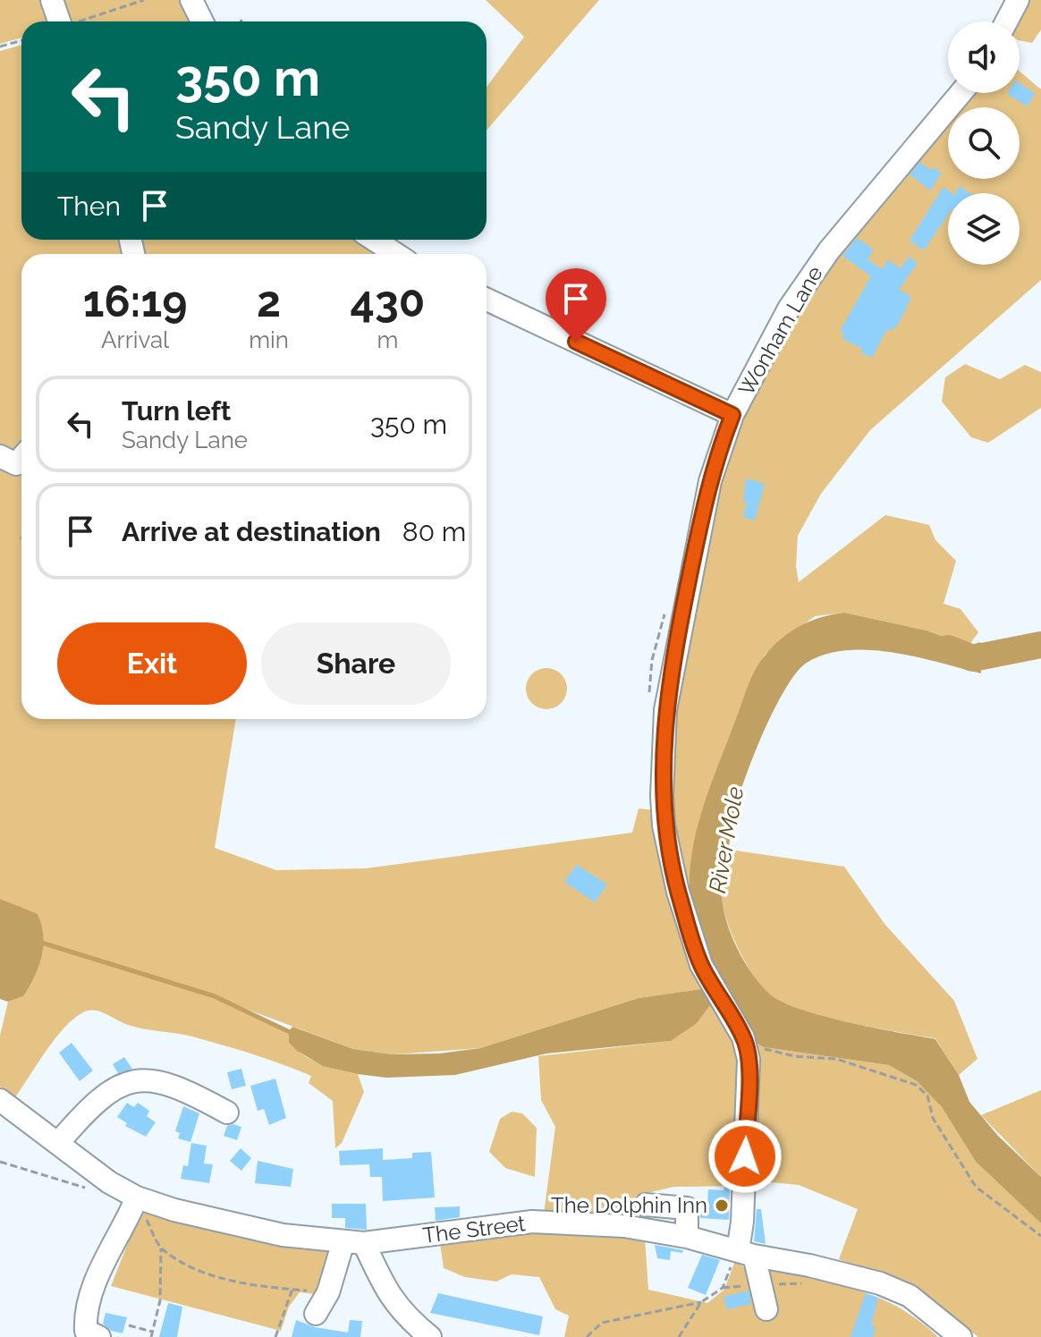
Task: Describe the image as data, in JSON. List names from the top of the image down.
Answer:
{
  "streets": {
    "street": ["Wonham Lane", "The Street"]
  },
  "crossings": [
    ["Wonham Lane", "The Street"]
  ],
  "water": ["River Mole"],
  "places": ["The Dolphin Inn"],
  "page": {
    "turn": ["350 m", "Sandy Lane"],
    "then": "Then",
    "eta": [
      "16:19",
      "Arrival",
      "2",
      "min",
      "430",
      "m"
    ],
    "list": [
      {
        "name": "Turn left",
        "note": "Sandy Lane",
        "value": "350 m"
      },
      {
        "name": "Arrive at destination",
        "value": "80 m"
      }
    ],
    "buttons": ["Exit", "Share"]
  }
}
